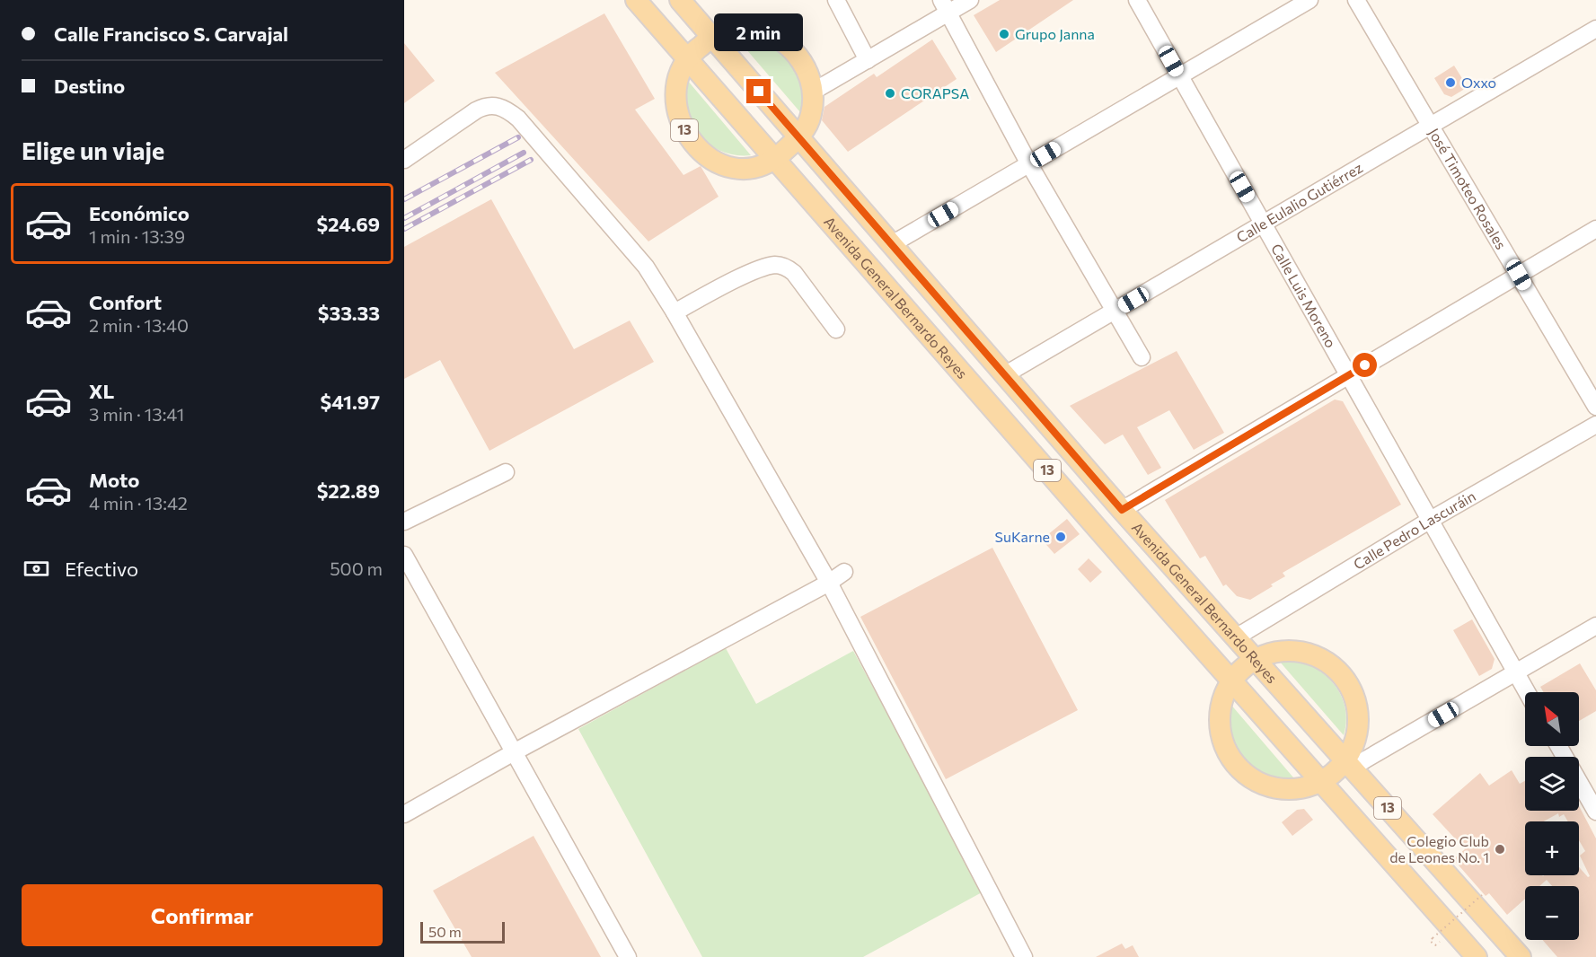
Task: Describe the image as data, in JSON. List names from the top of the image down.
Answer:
{
  "streets": {
    "main road": ["13", "Avenida General Bernardo Reyes"],
    "street": [
      "José Timoteo Rosales",
      "Calle Eulalio Gutiérrez",
      "Calle Luis Moreno",
      "Calle Pedro Lascuráin"
    ]
  },
  "crossings": [
    ["13", "Avenida General Bernardo Reyes"],
    ["José Timoteo Rosales", "Calle Eulalio Gutiérrez"],
    ["Calle Eulalio Gutiérrez", "Avenida General Bernardo Reyes"],
    ["Calle Eulalio Gutiérrez", "Calle Luis Moreno"],
    ["Avenida General Bernardo Reyes", "Calle Pedro Lascuráin"],
    ["Calle Luis Moreno", "Calle Pedro Lascuráin"]
  ],
  "places": [
    "Grupo Janna",
    "Oxxo",
    "CORAPSA",
    "SuKarne",
    "Colegio Club de Leones No. 1"
  ],
  "scale_bar": "50 m",
  "north": "top left",
  "page": {
    "banner": ["Calle Francisco S. Carvajal", "Destino"],
    "bubble": "2 min",
    "heading": "Elige un viaje",
    "list": [
      {
        "name": "Económico",
        "note": "1 min · 13:39",
        "value": "$24.69"
      },
      {
        "name": "Confort",
        "note": "2 min · 13:40",
        "value": "$33.33"
      },
      {
        "name": "XL",
        "note": "3 min · 13:41",
        "value": "$41.97"
      },
      {
        "name": "Moto",
        "note": "4 min · 13:42",
        "value": "$22.89"
      }
    ],
    "pay": ["Efectivo", "500 m"],
    "map_buttons": ["+", "−"],
    "buttons": "Confirmar",
    "scale": "50 m"
  }
}
